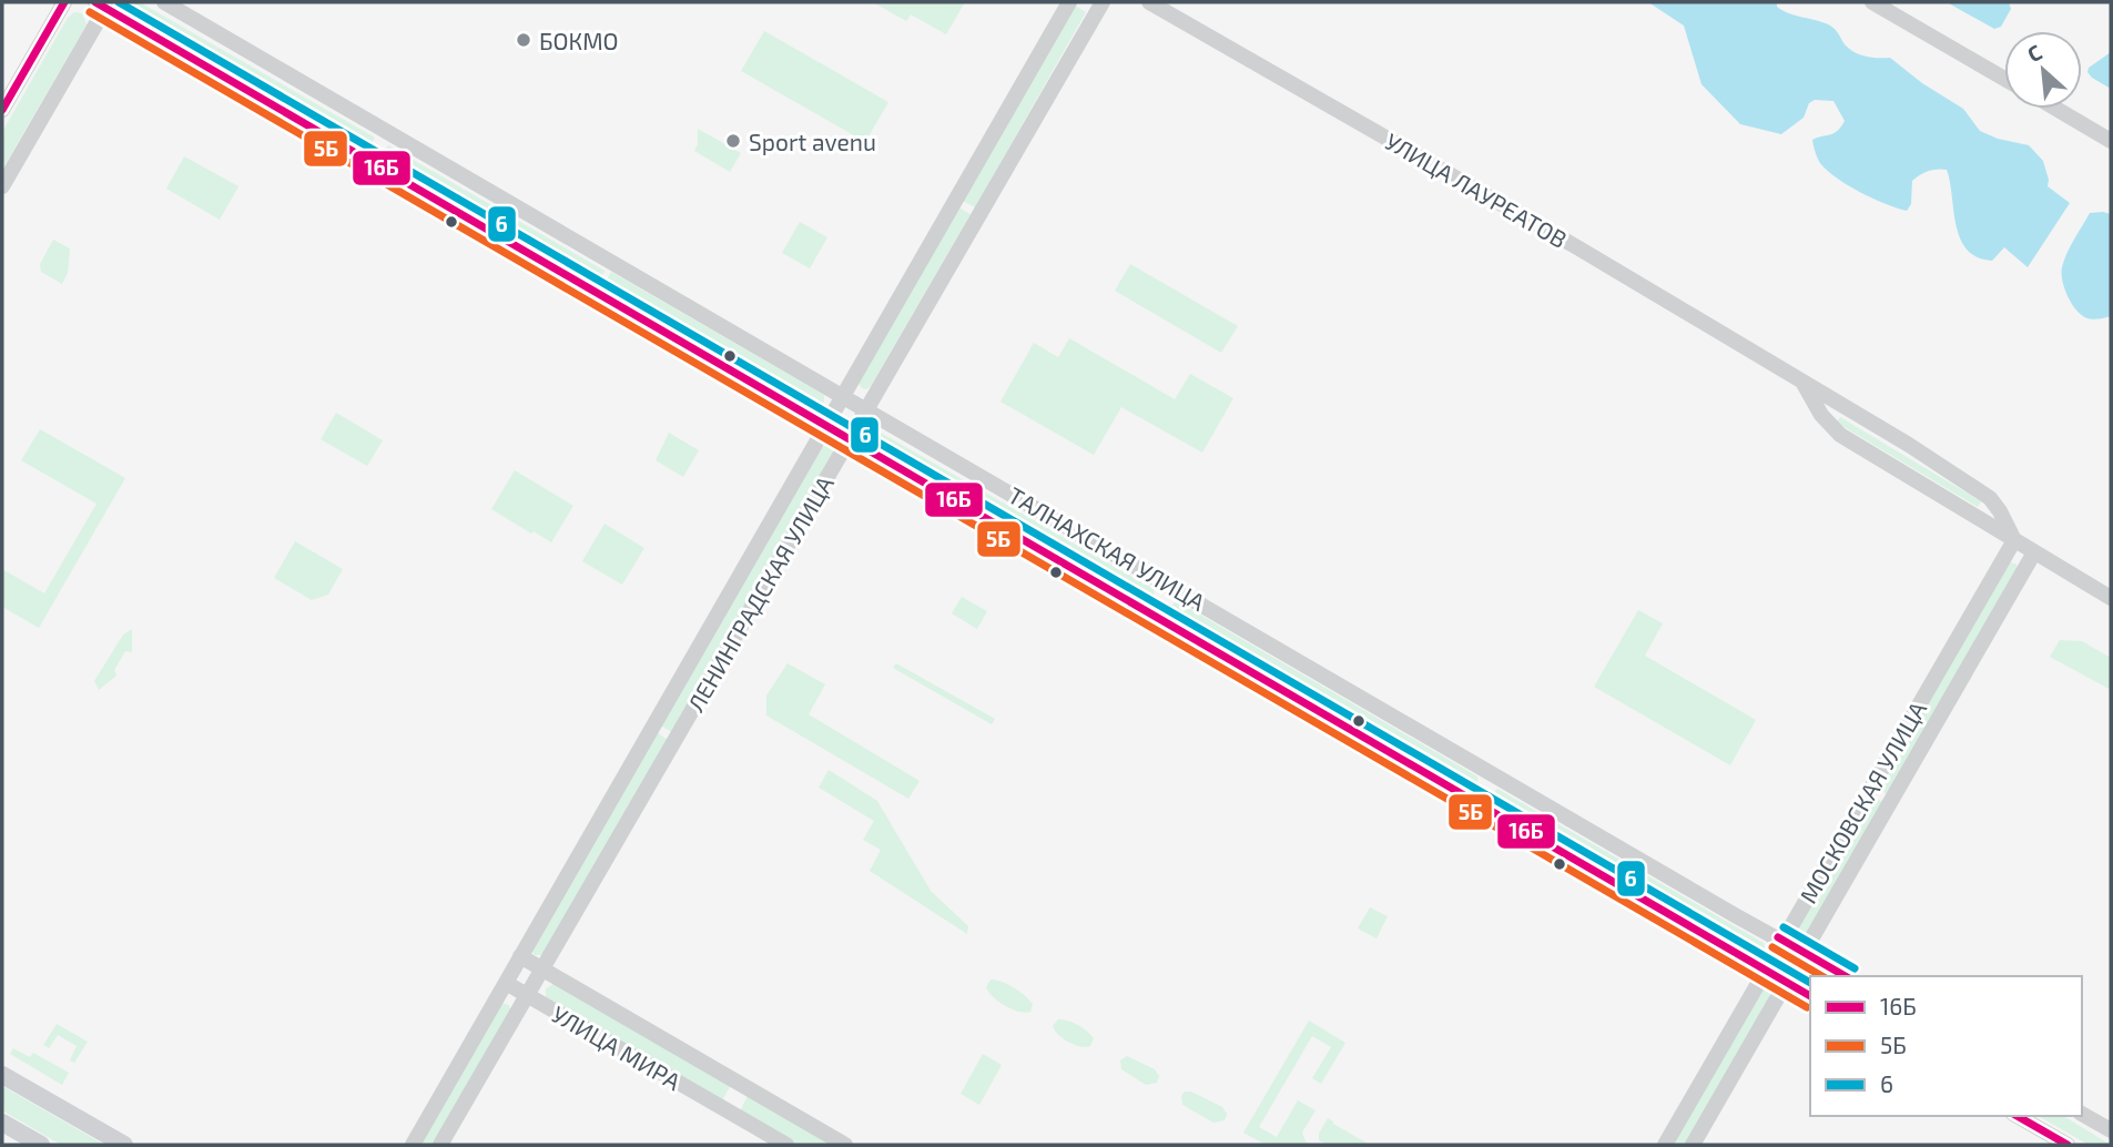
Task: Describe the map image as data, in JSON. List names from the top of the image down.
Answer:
{
  "streets": {
    "street": [
      "УЛИЦА ЛАУРЕАТОВ",
      "ТАЛНАХСКАЯ УЛИЦА",
      "ЛЕНИНГРАДСКАЯ УЛИЦА",
      "МОСКОВСКАЯ УЛИЦА",
      "УЛИЦА МИРА"
    ]
  },
  "crossings": [
    ["УЛИЦА ЛАУРЕАТОВ", "МОСКОВСКАЯ УЛИЦА"],
    ["ТАЛНАХСКАЯ УЛИЦА", "ЛЕНИНГРАДСКАЯ УЛИЦА"],
    ["ТАЛНАХСКАЯ УЛИЦА", "МОСКОВСКАЯ УЛИЦА"],
    ["ЛЕНИНГРАДСКАЯ УЛИЦА", "УЛИЦА МИРА"]
  ],
  "places": ["БОКМО", "Sport avenu"],
  "lines": ["transit line 16Б", "transit line 6", "transit line 5Б"],
  "legend": ["16Б", "5Б", "6"],
  "north": "top left"
}
